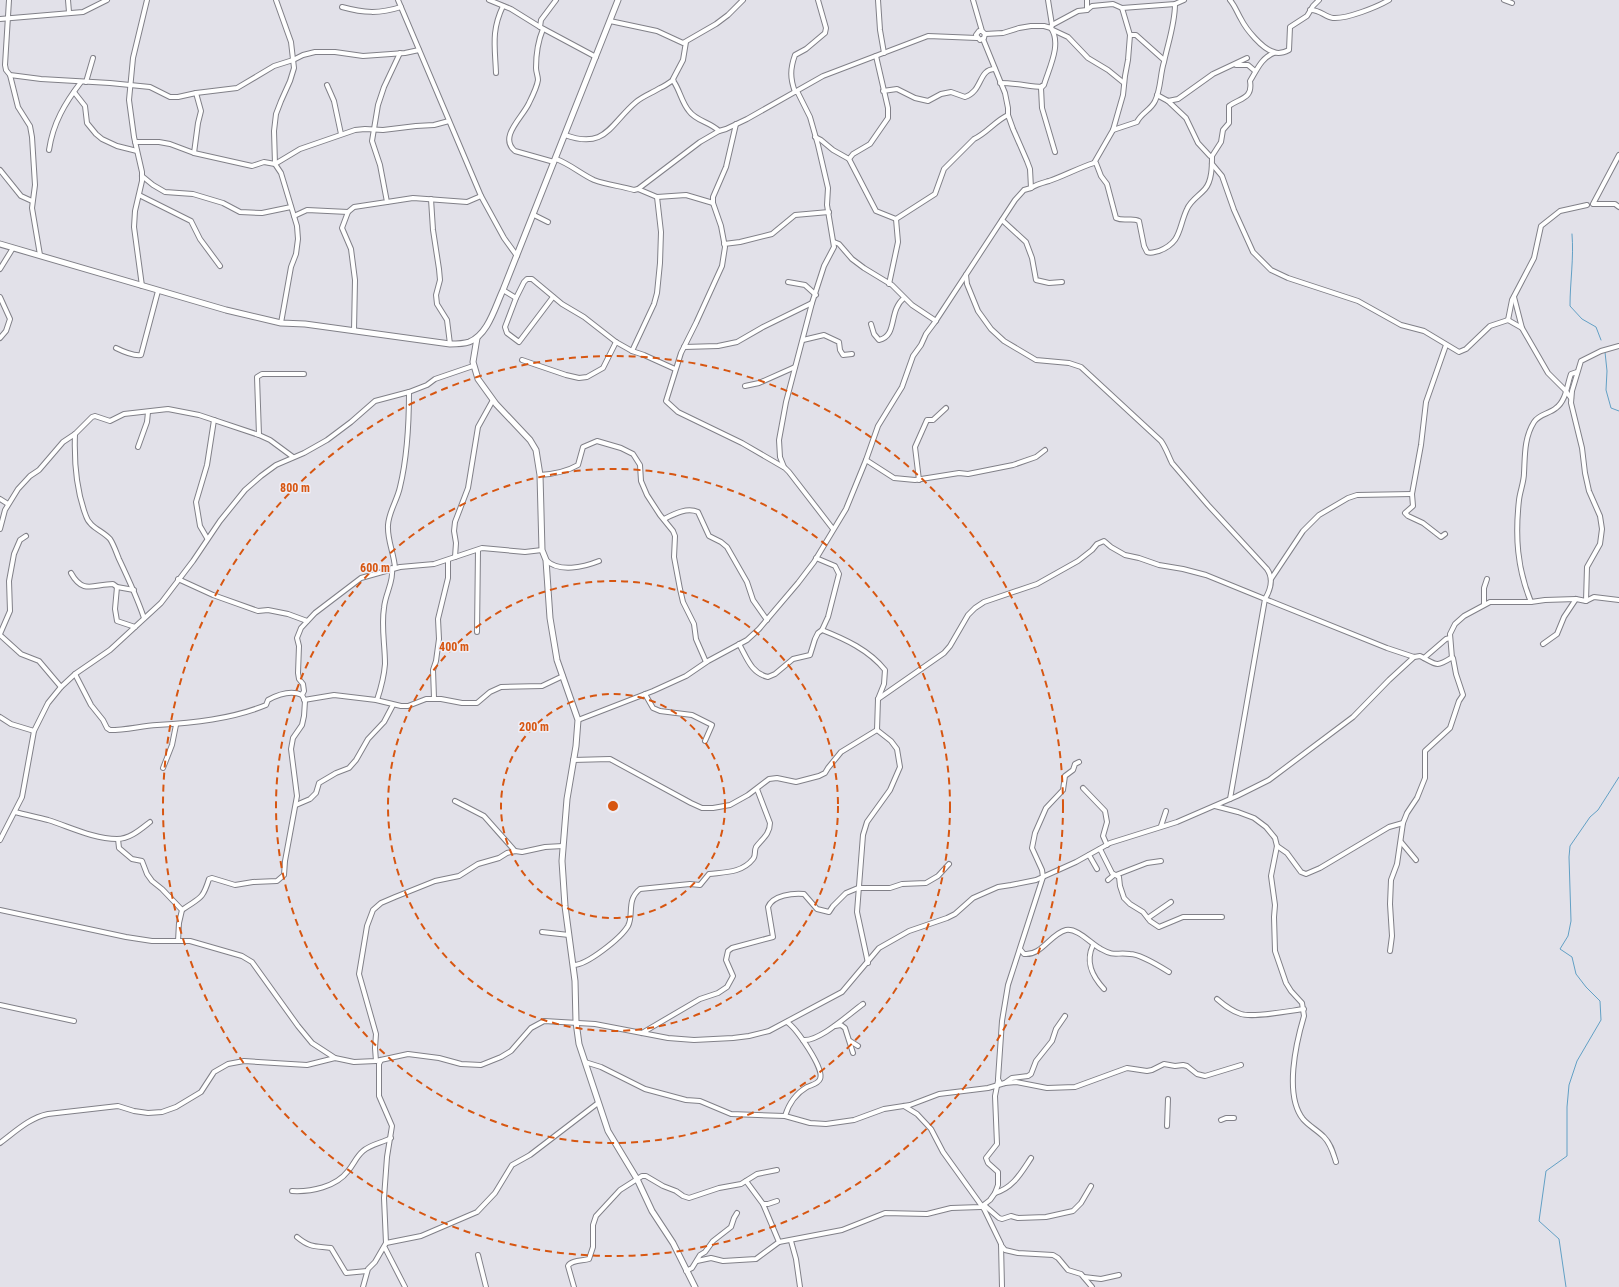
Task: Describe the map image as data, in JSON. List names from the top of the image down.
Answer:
{
  "rings": [
    "800 m",
    "600 m",
    "400 m",
    "200 m"
  ]
}
